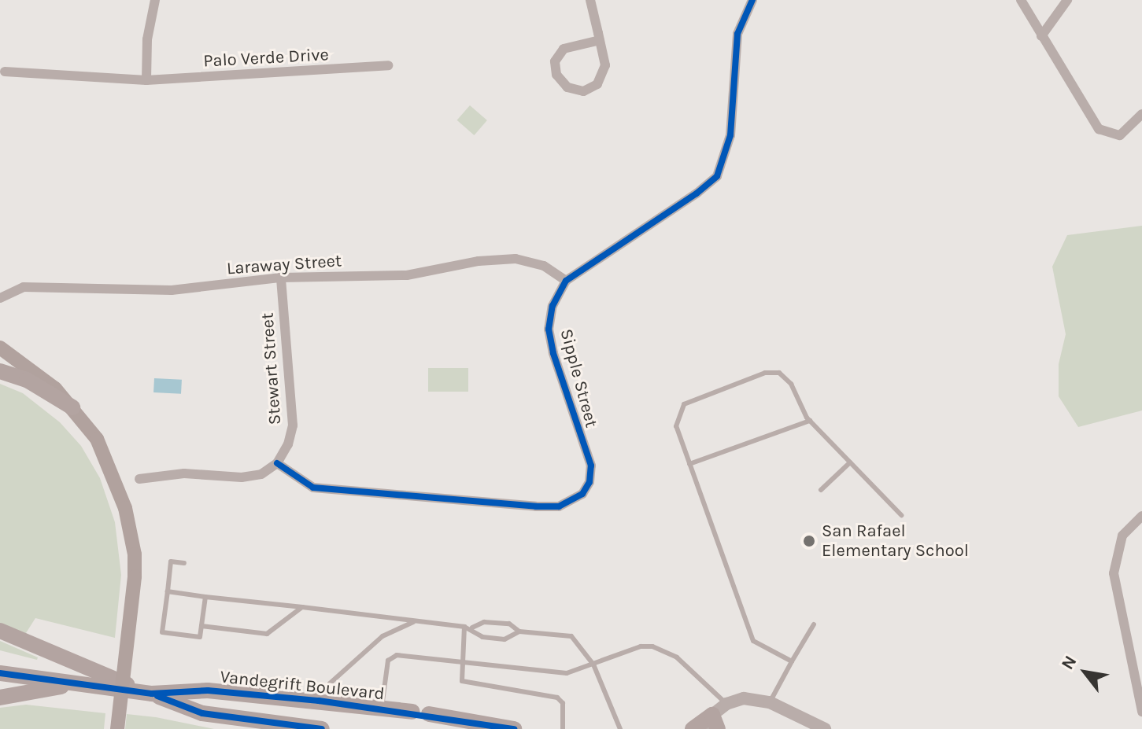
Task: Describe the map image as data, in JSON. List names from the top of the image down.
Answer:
{
  "streets": {
    "main road": ["Vandegrift Boulevard"],
    "street": [
      "Palo Verde Drive",
      "Laraway Street",
      "Stewart Street",
      "Sipple Street"
    ]
  },
  "crossings": [
    ["Laraway Street", "Stewart Street"],
    ["Laraway Street", "Sipple Street"],
    ["Stewart Street", "Sipple Street"]
  ],
  "places": ["San Rafael Elementary School"],
  "north": "top left"
}
